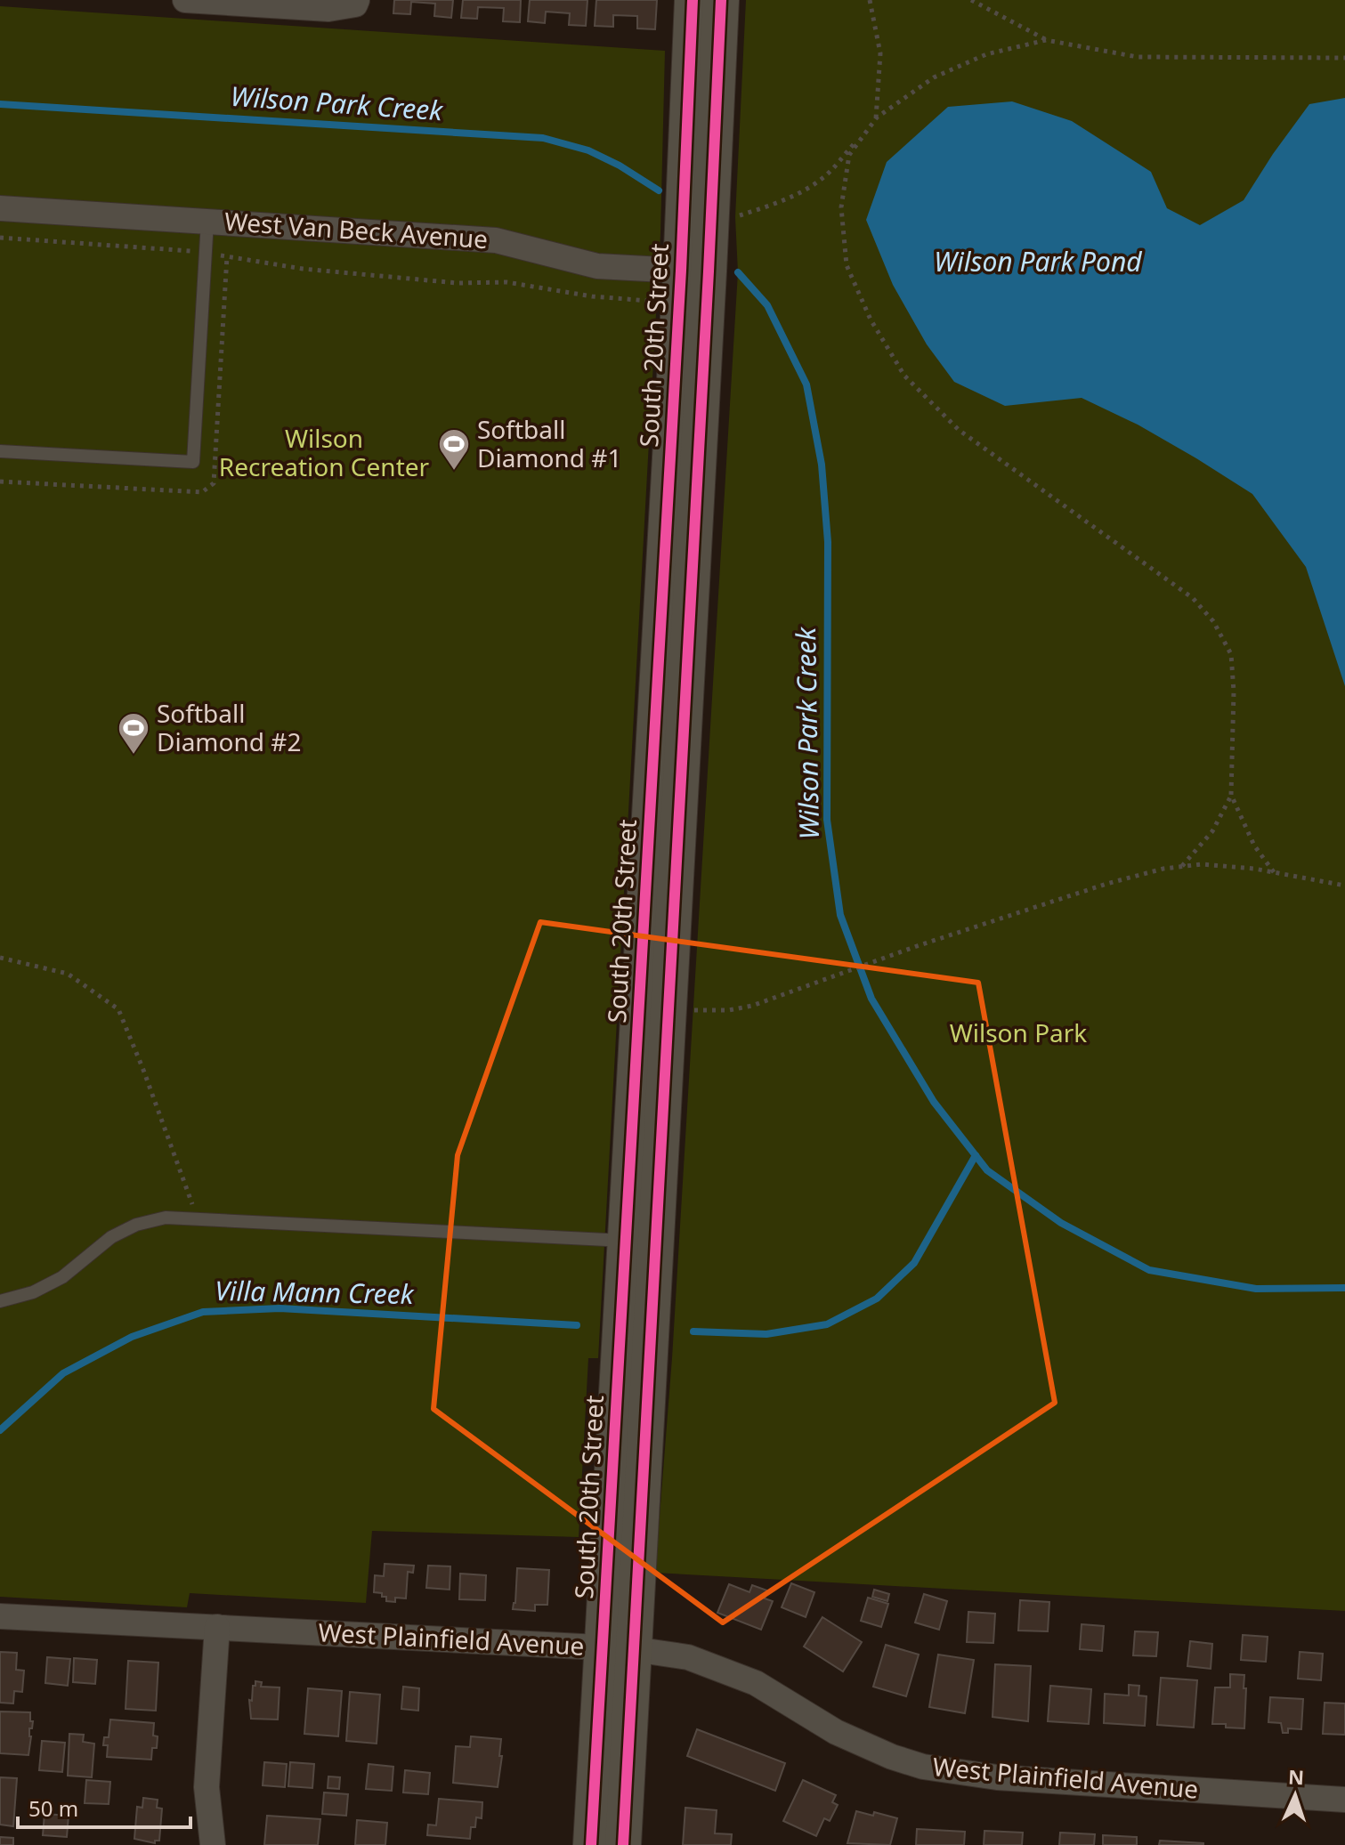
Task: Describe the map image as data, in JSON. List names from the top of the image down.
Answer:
{
  "streets": {
    "street": ["West Van Beck Avenue", "South 20th Street", "West Plainfield Avenue"]
  },
  "crossings": [
    ["West Van Beck Avenue", "South 20th Street"],
    ["South 20th Street", "West Plainfield Avenue"]
  ],
  "water": ["Wilson Park Creek", "Wilson Park Pond", "Villa Mann Creek"],
  "parks": ["Wilson Recreation Center", "Wilson Park"],
  "places": {
    "sports": ["Softball Diamond #1", "Softball Diamond #2"]
  },
  "scale_bar": "50 m",
  "north": "top"
}
